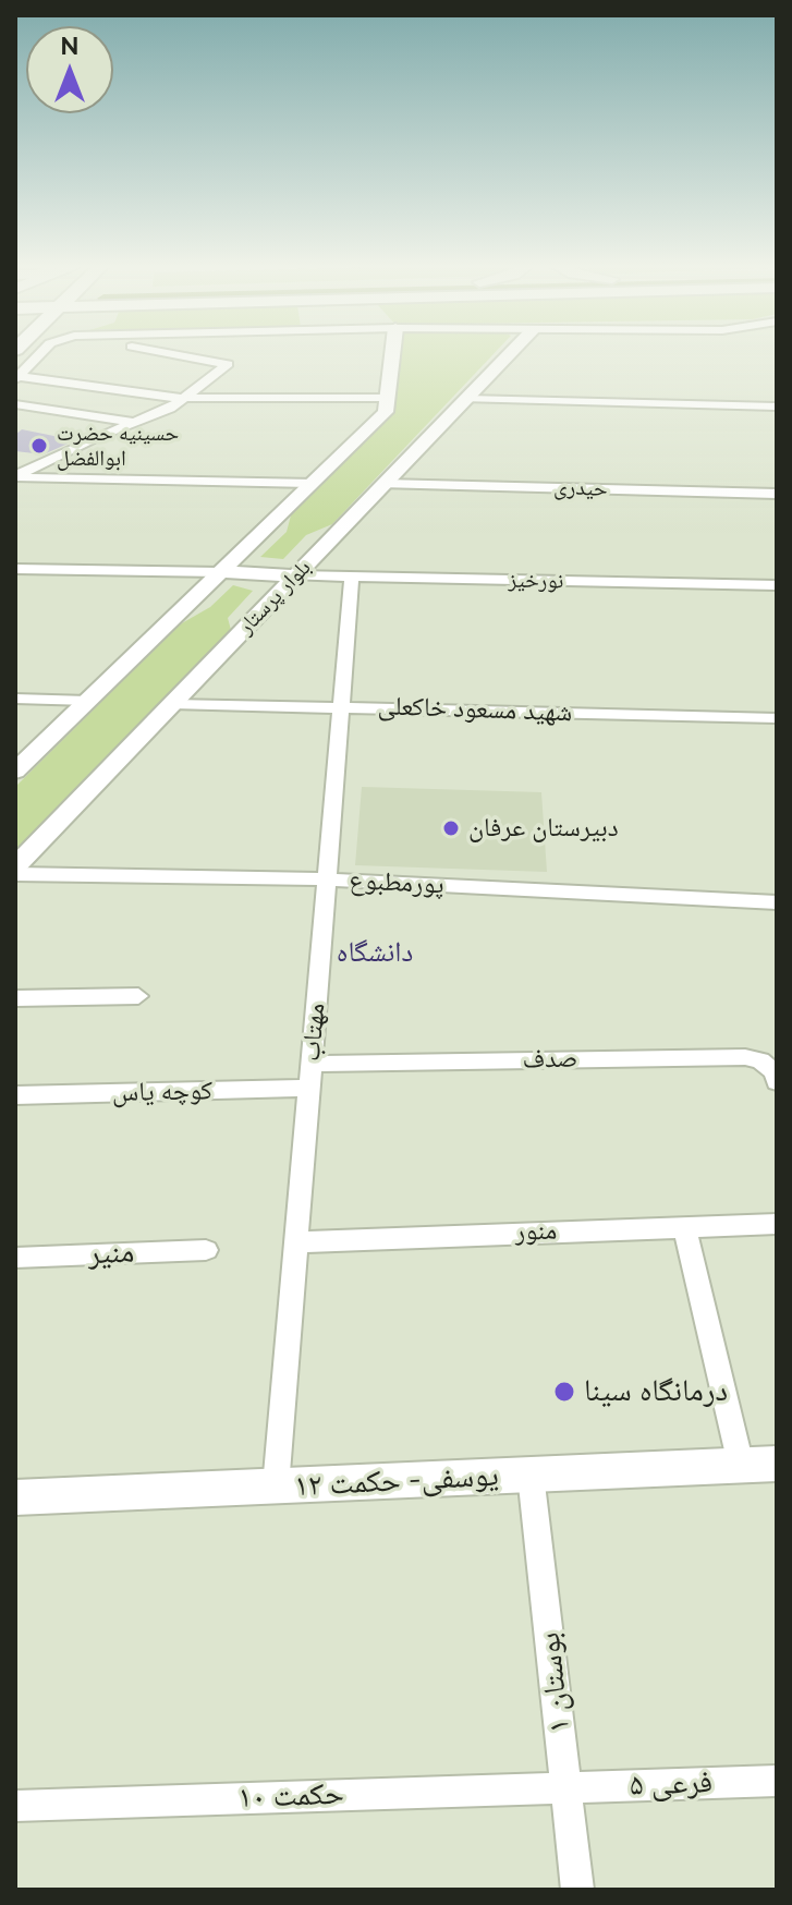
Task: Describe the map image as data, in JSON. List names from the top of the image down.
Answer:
{
  "streets": {
    "street": [
      "حیدری",
      "نورخیز",
      "بلوار پرستار",
      "شهید مسعود خاکعلی",
      "پورمطبوع",
      "مهتاب",
      "صدف",
      "کوچه یاس",
      "منور",
      "منیر",
      "یوسفی- حکمت ۱۲",
      "بوستان ۱",
      "فرعی ۵",
      "حکمت ۱۰"
    ]
  },
  "crossings": [
    ["حیدری", "بلوار پرستار"],
    ["نورخیز", "بلوار پرستار"],
    ["نورخیز", "مهتاب"],
    ["بلوار پرستار", "شهید مسعود خاکعلی"],
    ["شهید مسعود خاکعلی", "مهتاب"],
    ["پورمطبوع", "مهتاب"],
    ["مهتاب", "صدف"],
    ["مهتاب", "کوچه یاس"],
    ["مهتاب", "منور"],
    ["مهتاب", "یوسفی- حکمت ۱۲"],
    ["یوسفی- حکمت ۱۲", "بوستان ۱"],
    ["بوستان ۱", "فرعی ۵"],
    ["بوستان ۱", "حکمت ۱۰"],
    ["فرعی ۵", "حکمت ۱۰"]
  ],
  "districts": ["دانشگاه"],
  "places": ["حسینیه حضرت ابوالفضل", "دبیرستان عرفان", "درمانگاه سینا"],
  "north": "top"
}
